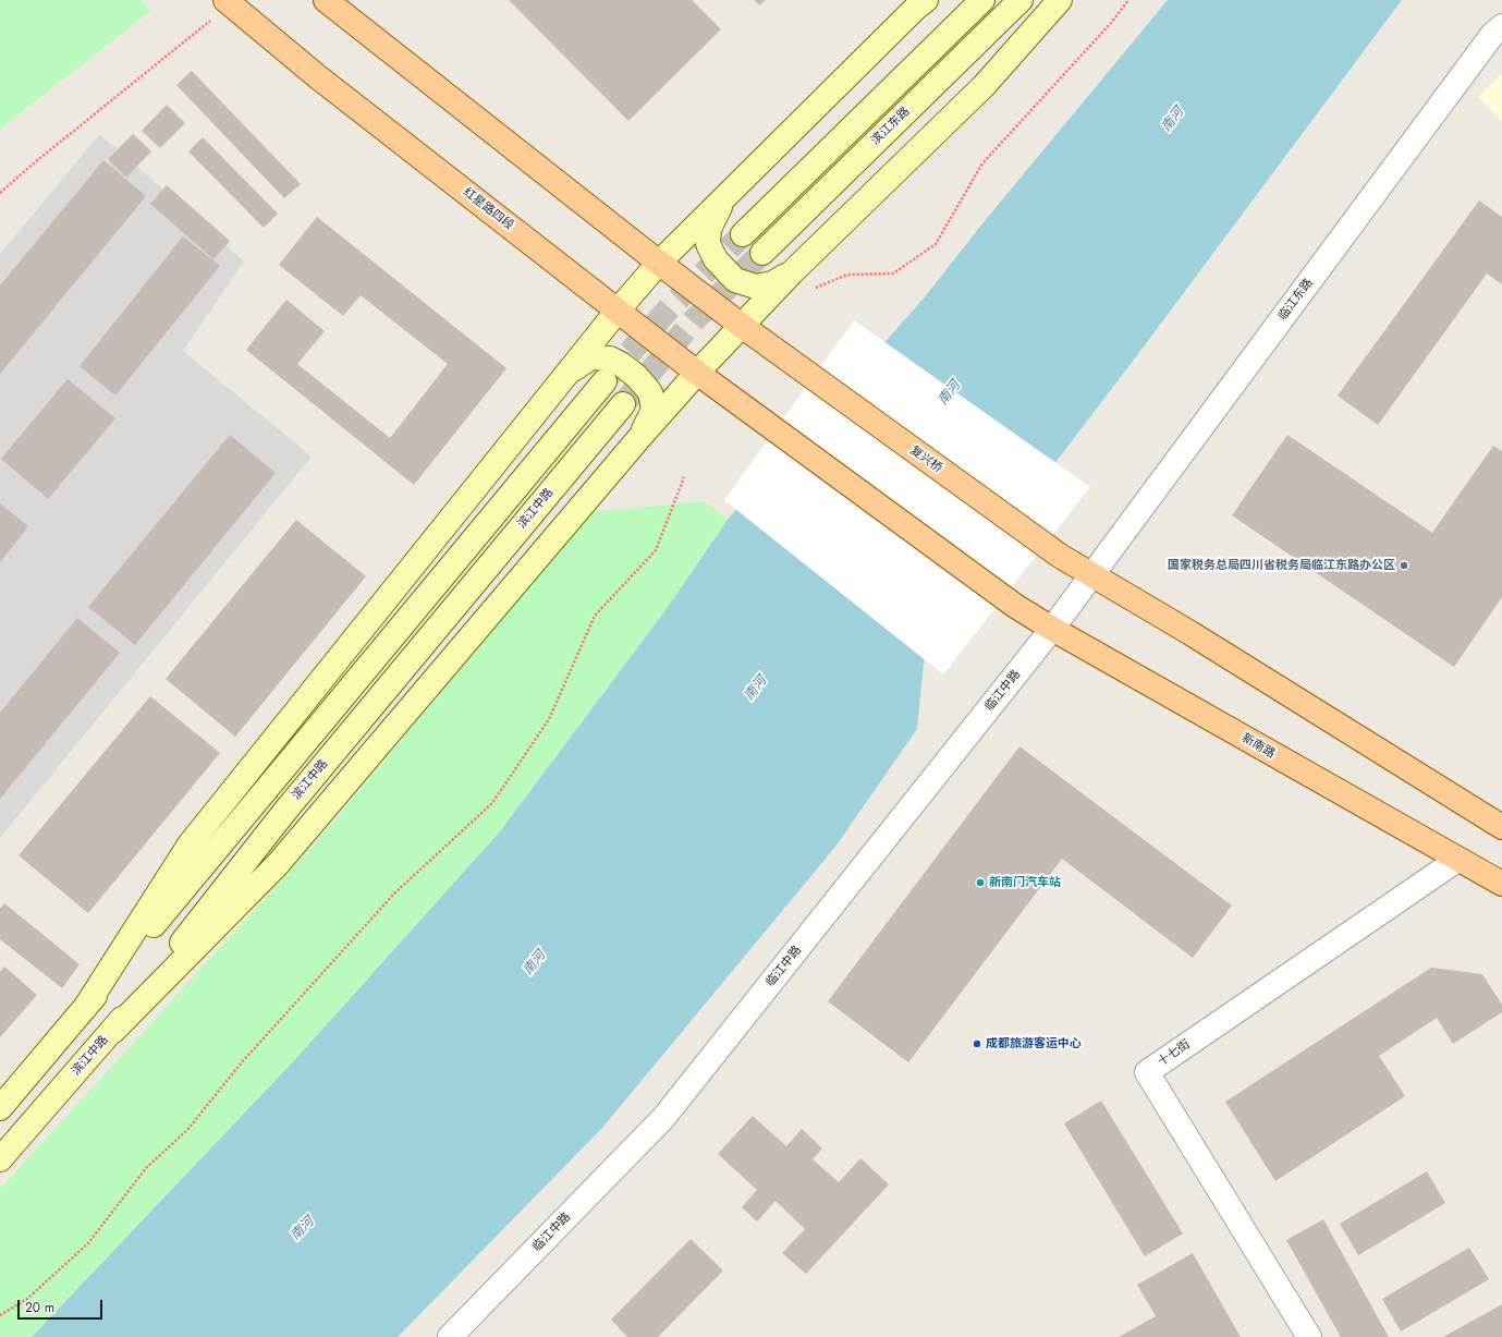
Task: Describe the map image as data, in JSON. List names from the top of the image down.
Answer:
{
  "streets": {
    "main road": [
      "滨江东路",
      "红星路四段",
      "复兴桥",
      "滨江中路",
      "新南路"
    ],
    "street": ["临江东路", "临江中路", "十七街"]
  },
  "crossings": [
    ["红星路四段", "新南路"],
    ["临江东路", "复兴桥"],
    ["临江东路", "临江中路"],
    ["复兴桥", "临江中路"],
    ["临江中路", "新南路"],
    ["新南路", "十七街"]
  ],
  "water": ["南河"],
  "places": ["国家税务总局四川省税务局临江东路办公区", "新南门汽车站", "成都旅游客运中心"],
  "scale_bar": "20 m"
}
